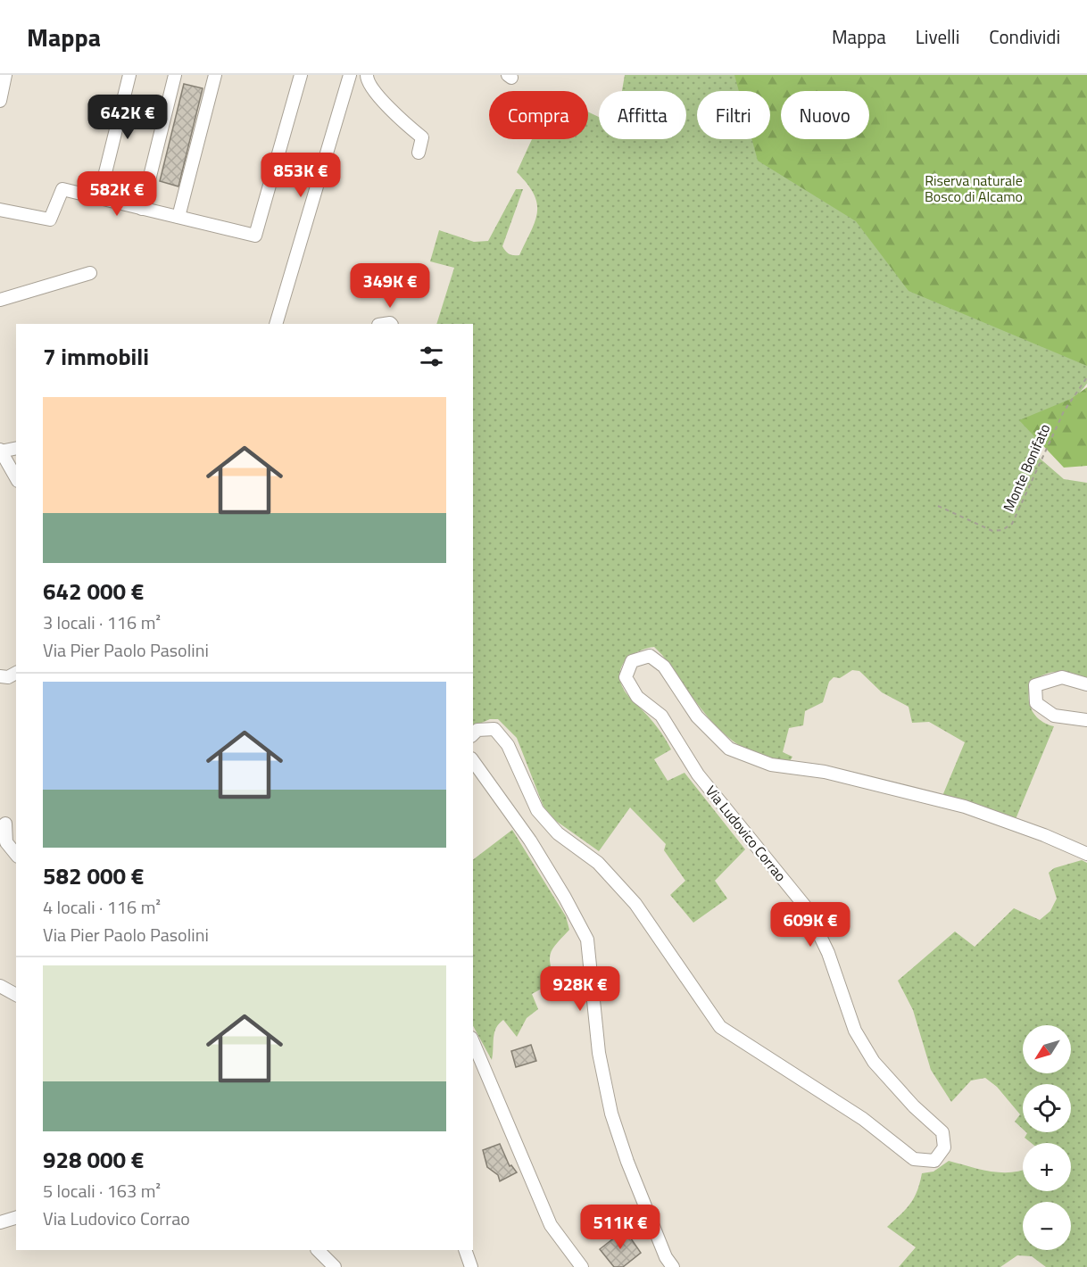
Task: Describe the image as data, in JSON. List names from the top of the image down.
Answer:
{
  "streets": {
    "street": ["Via Ludovico Corrao"],
    "path": ["Monte Bonifato"]
  },
  "parks": ["Riserva naturale Bosco di Alcamo"],
  "north": "bottom left",
  "page": {
    "header": "Mappa",
    "nav": ["Mappa", "Livelli", "Condividi"],
    "chip": [
      "Compra",
      "Affitta",
      "Filtri",
      "Nuovo"
    ],
    "price": [
      "642K €",
      "853K €",
      "582K €",
      "349K €",
      "609K €",
      "928K €",
      "511K €"
    ],
    "heading": "7 immobili",
    "list": [
      {
        "name": "642 000 €",
        "note": "3 locali · 116 m² · Via Pier Paolo Pasolini"
      },
      {
        "name": "582 000 €",
        "note": "4 locali · 116 m² · Via Pier Paolo Pasolini"
      },
      {
        "name": "928 000 €",
        "note": "5 locali · 163 m² · Via Ludovico Corrao"
      }
    ],
    "map_buttons": ["+", "−"]
  }
}
